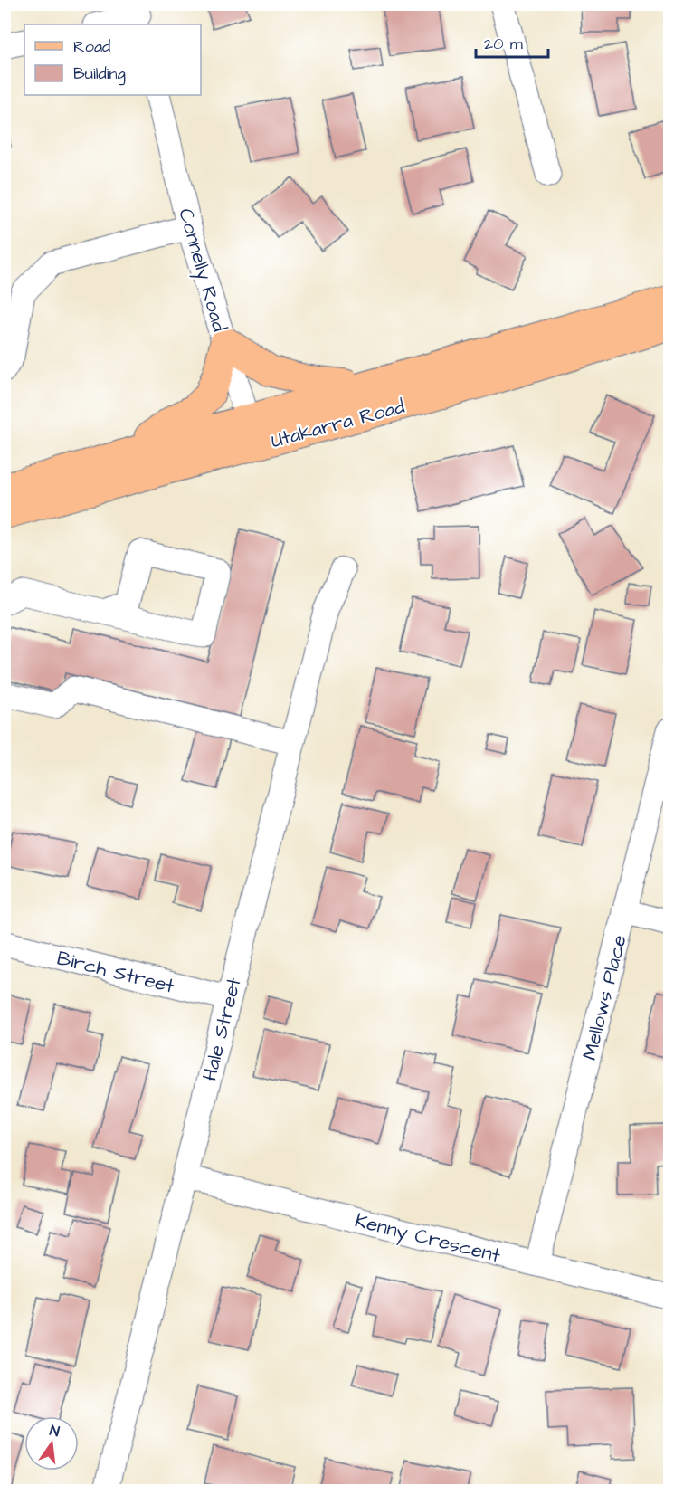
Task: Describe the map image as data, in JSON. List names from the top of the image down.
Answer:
{
  "streets": {
    "main road": ["Utakarra Road"],
    "street": [
      "Connelly Road",
      "Birch Street",
      "Mellows Place",
      "Hale Street",
      "Kenny Crescent"
    ]
  },
  "crossings": [
    ["Connelly Road", "Utakarra Road"],
    ["Birch Street", "Hale Street"],
    ["Mellows Place", "Kenny Crescent"],
    ["Hale Street", "Kenny Crescent"]
  ],
  "legend": ["Road", "Building"],
  "scale_bar": "20 m",
  "north": "top"
}
